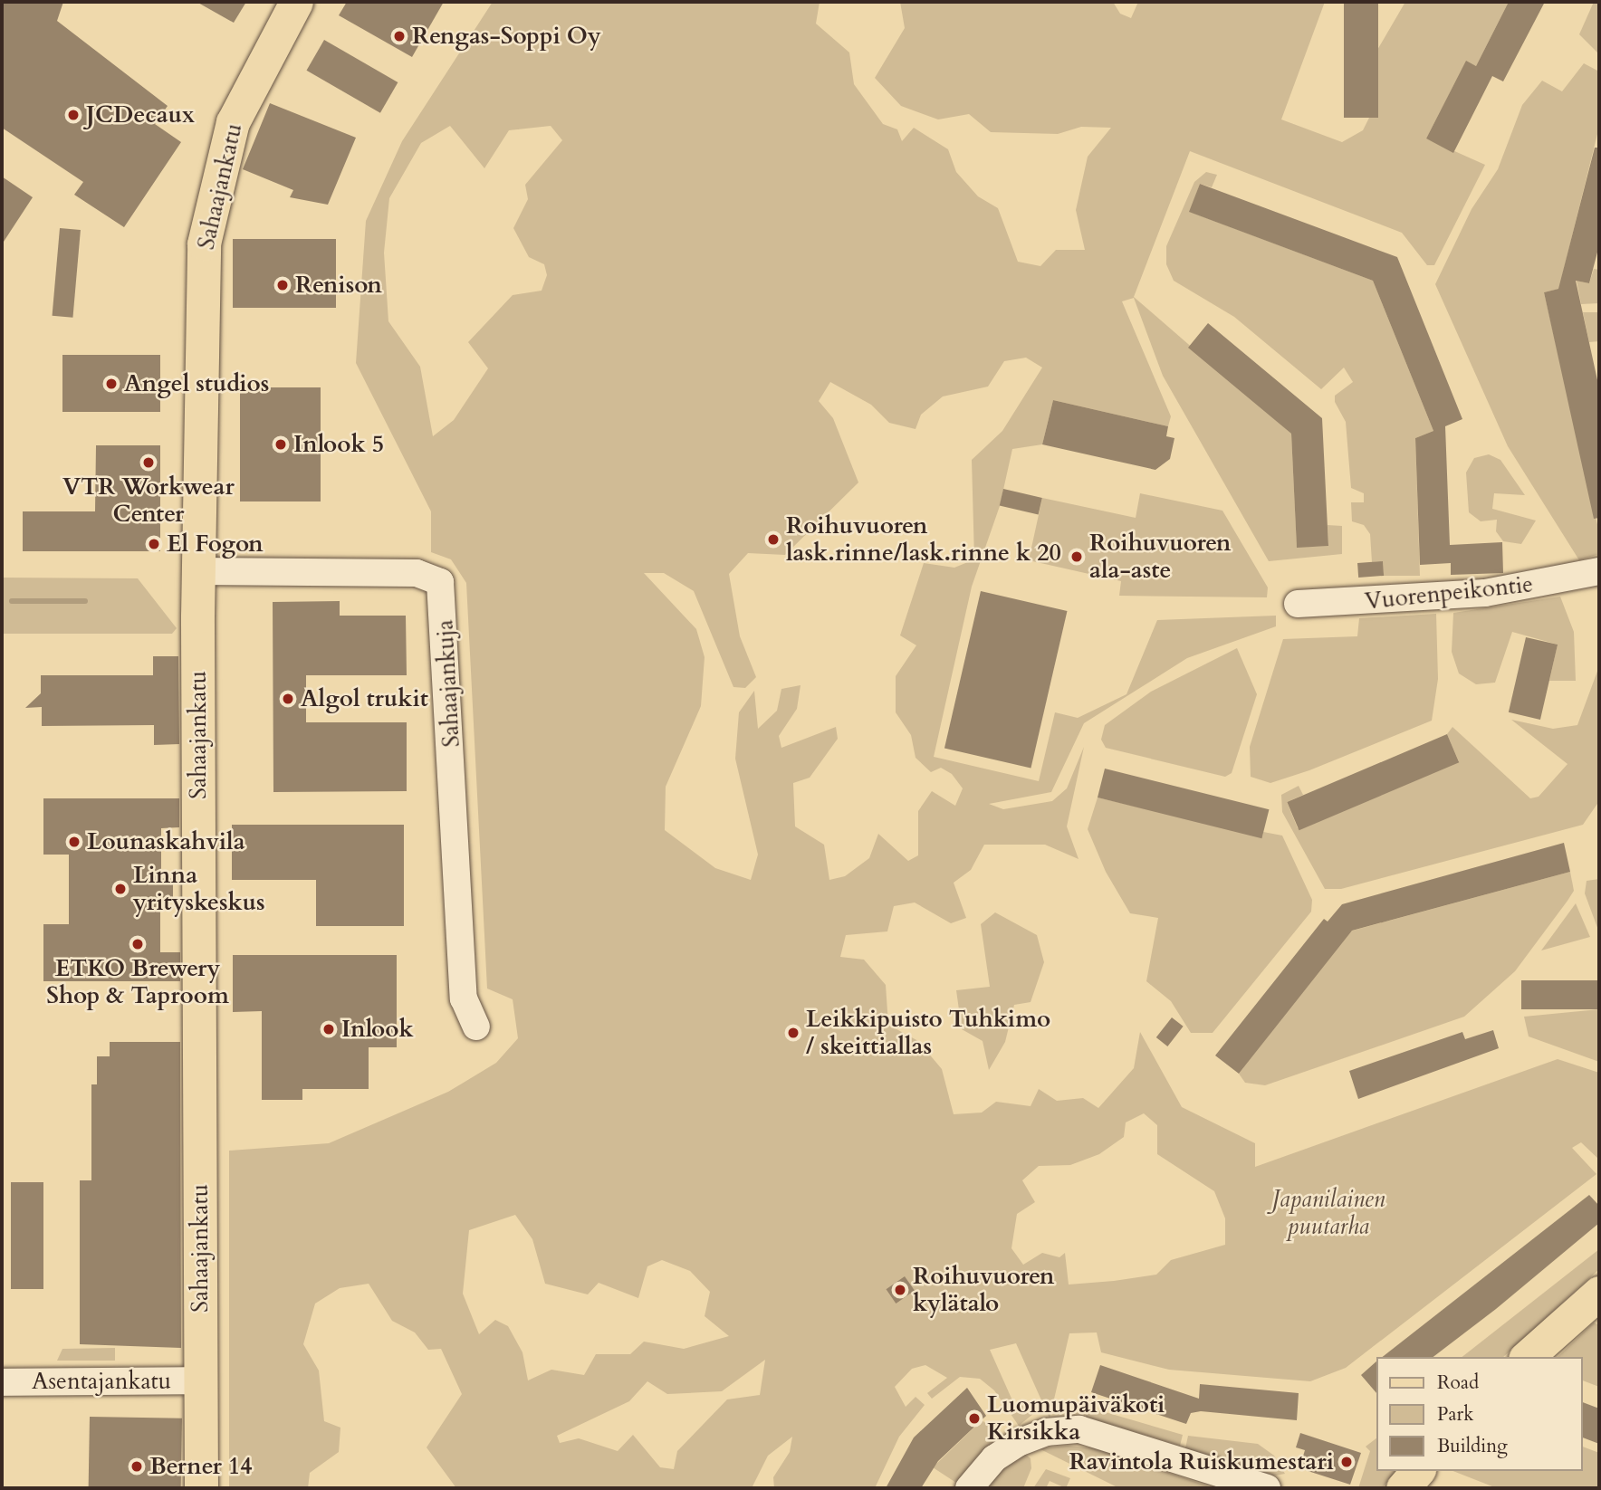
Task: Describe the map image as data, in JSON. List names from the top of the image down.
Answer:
{
  "streets": {
    "main road": ["Sahaajankatu"],
    "street": ["Vuorenpeikontie", "Sahaajankuja", "Asentajankatu"]
  },
  "crossings": [
    ["Sahaajankatu", "Sahaajankuja"],
    ["Sahaajankatu", "Asentajankatu"]
  ],
  "parks": ["Japanilainen puutarha"],
  "places": [
    "Rengas-Soppi Oy",
    "JCDecaux",
    "Renison",
    "Angel studios",
    "Inlook 5",
    "VTR Workwear Center",
    "Roihuvuoren lask.rinne/lask.rinne k 20",
    "El Fogon",
    "Roihuvuoren ala-aste",
    "Algol trukit",
    "Lounaskahvila",
    "Linna yrityskeskus",
    "ETKO Brewery Shop & Taproom",
    "Inlook",
    "Leikkipuisto Tuhkimo / skeittiallas",
    "Roihuvuoren kylätalo",
    "Luomupäiväkoti Kirsikka",
    "Ravintola Ruiskumestari",
    "Berner 14"
  ],
  "legend": ["Road", "Park", "Building"]
}
